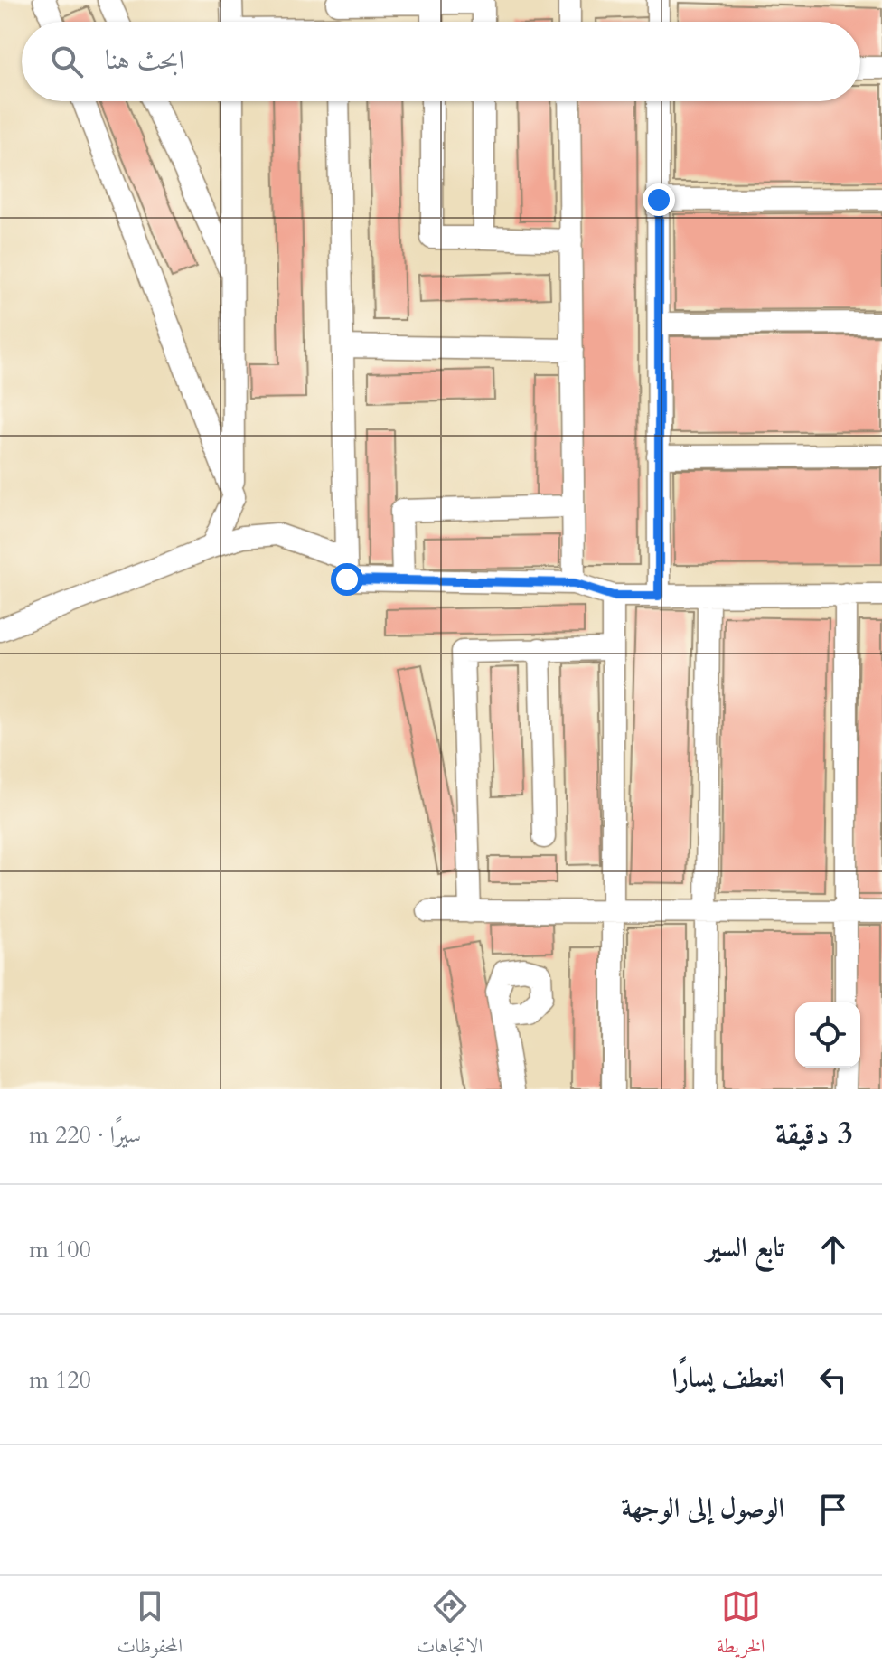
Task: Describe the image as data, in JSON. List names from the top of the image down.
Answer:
{
  "page": {
    "search": "ابحث هنا",
    "heading": ["3 دقيقة", "سيرًا · 220 m"],
    "list": [
      ["تابع السير", "100 m"],
      ["انعطف يسارًا", "120 m"],
      "الوصول إلى الوجهة"
    ],
    "nav": ["الخريطة", "الاتجاهات", "المحفوظات"]
  }
}
